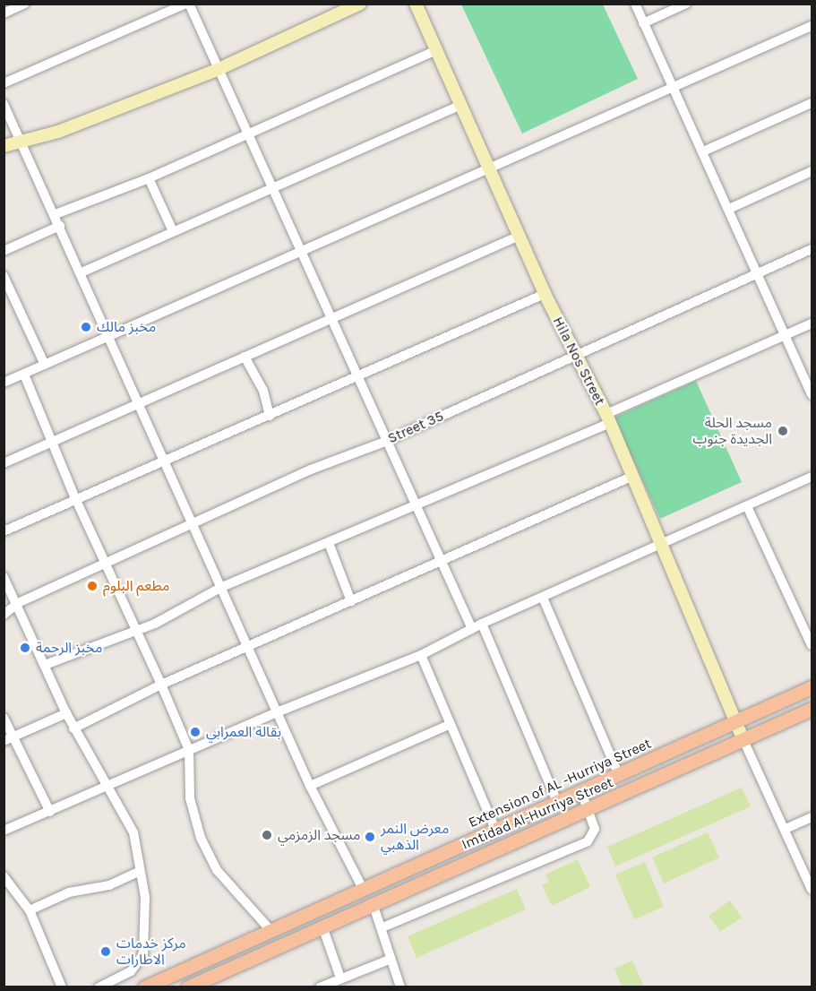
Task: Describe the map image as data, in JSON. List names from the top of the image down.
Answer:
{
  "streets": {
    "main road": ["Extension of AL -Hurriya Street", "Imtidad Al-Hurriya Street"],
    "street": ["Hila Nos Street", "Street 35"]
  },
  "crossings": [
    ["Hila Nos Street", "Street 35"],
    ["Hila Nos Street", "Extension of AL -Hurriya Street"],
    ["Hila Nos Street", "Imtidad Al-Hurriya Street"]
  ],
  "places": [
    "مخبز مالك",
    "مسجد الحلة الجديدة جنوب",
    "مطعم البلوم",
    "مخبز الرحمة",
    "بقالة العمرابي",
    "مسجد الزمزمي",
    "معرض النمر الذهبي",
    "مركز خدمات الاطارات"
  ]
}
